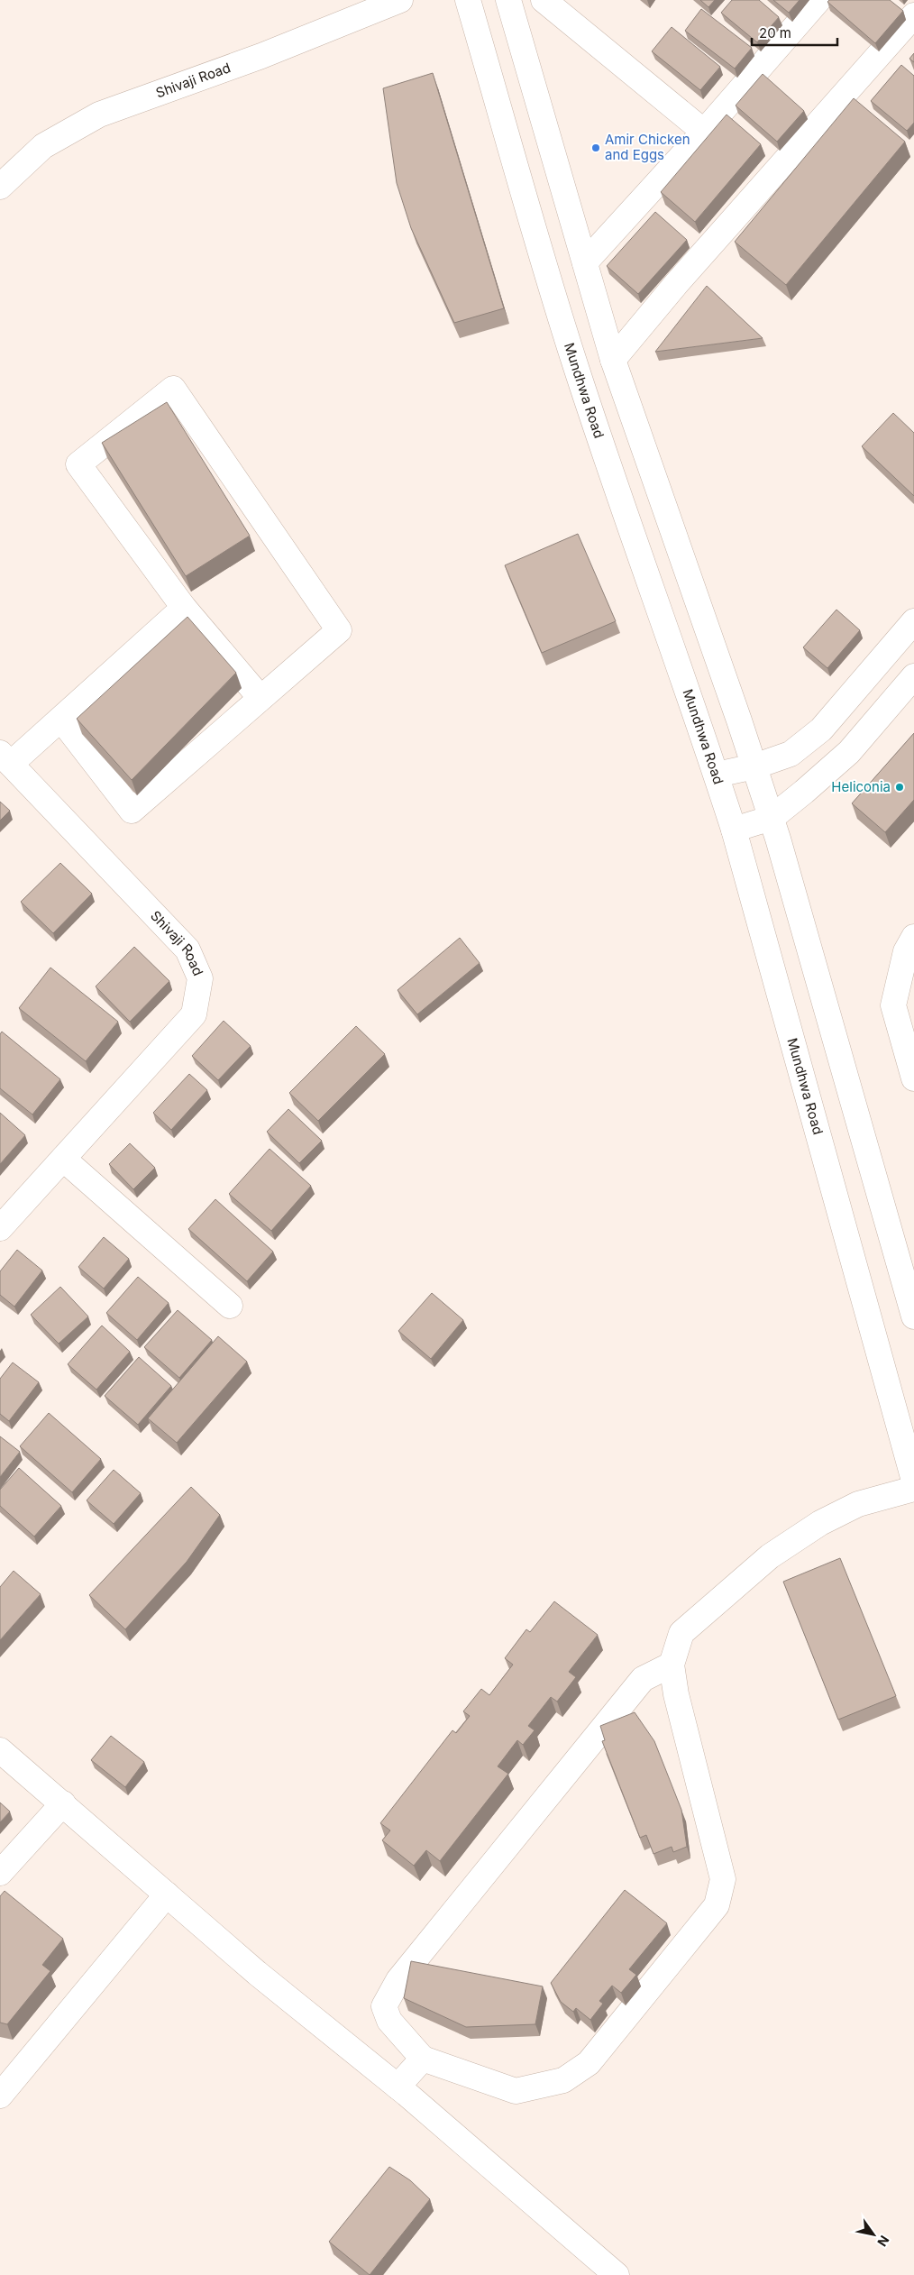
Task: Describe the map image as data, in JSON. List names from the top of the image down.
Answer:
{
  "streets": {
    "main road": ["Shivaji Road", "Mundhwa Road"]
  },
  "places": ["Amir Chicken and Eggs", "Heliconia"],
  "scale_bar": "20 m",
  "north": "bottom right"
}
